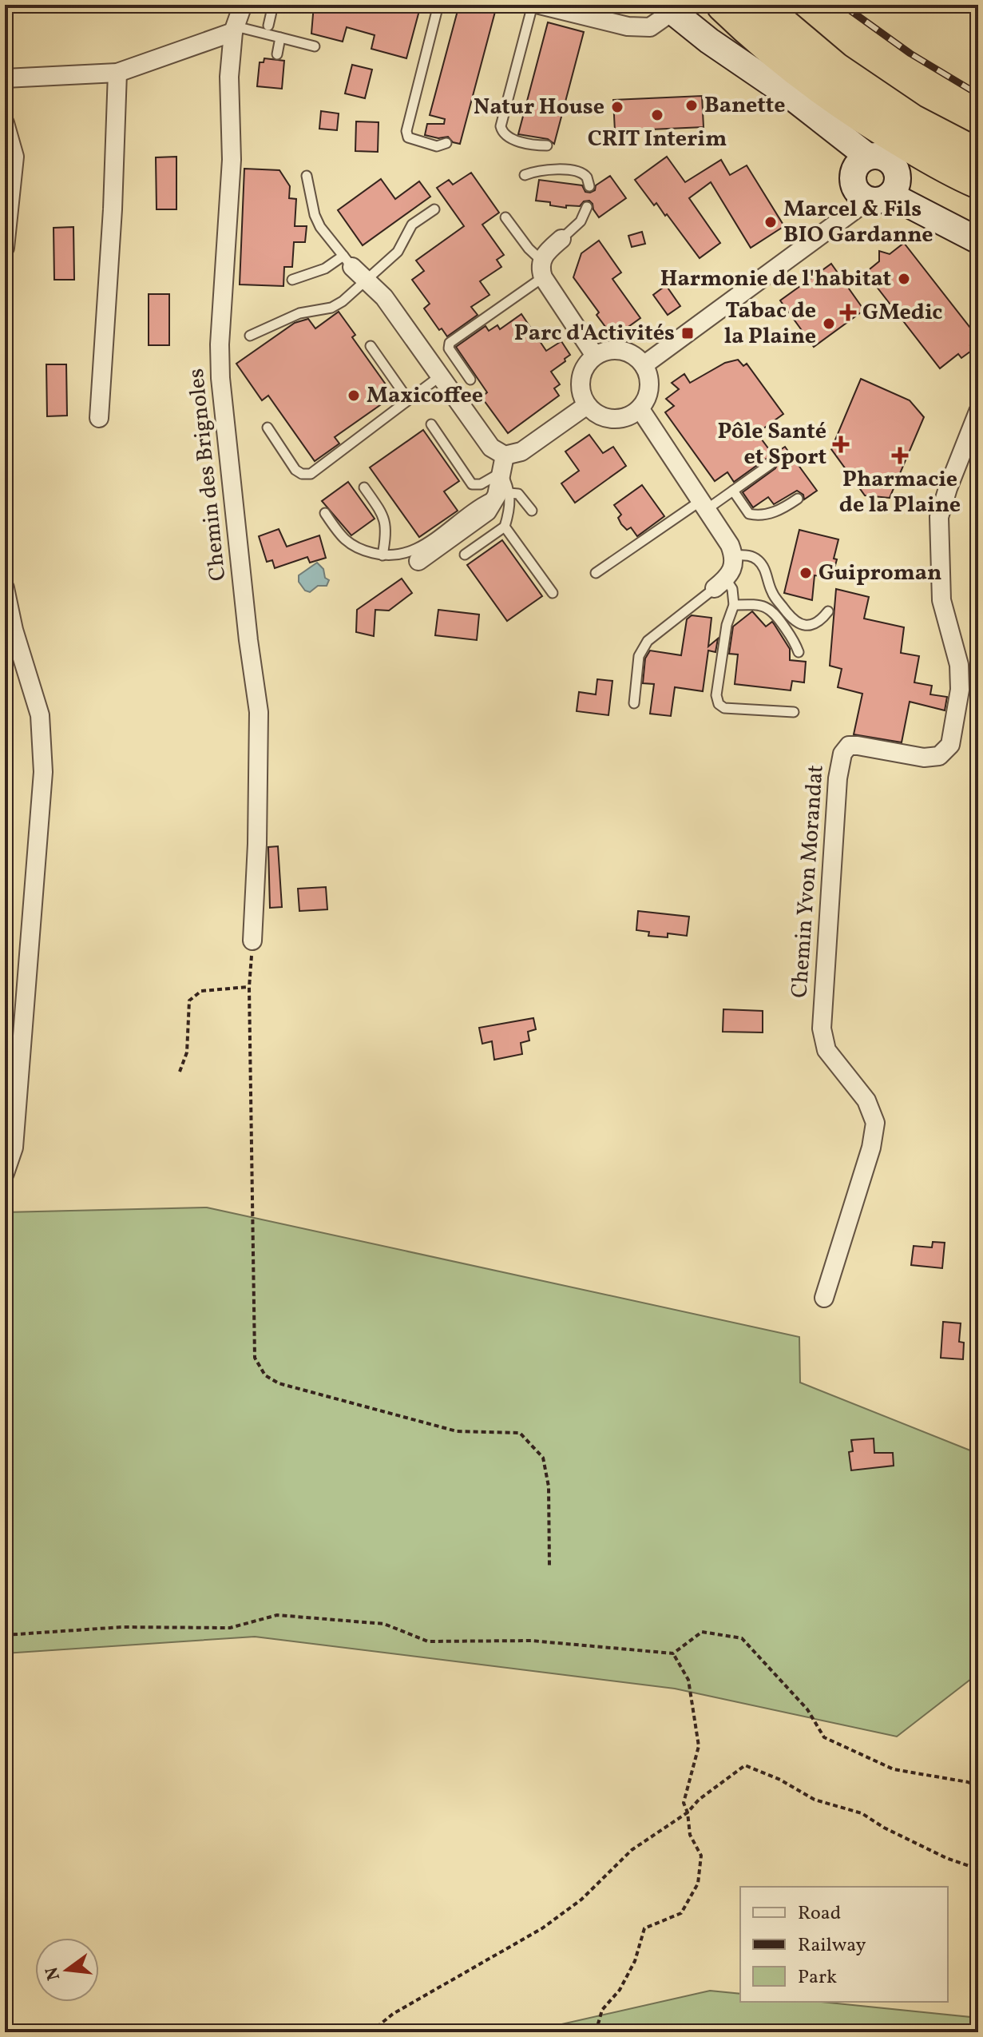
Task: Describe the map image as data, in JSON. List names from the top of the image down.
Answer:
{
  "streets": {
    "street": ["Chemin des Brignoles", "Chemin Yvon Morandat"]
  },
  "places": {
    "other": [
      "Banette",
      "Natur House",
      "CRIT Interim",
      "Marcel & Fils BIO Gardanne",
      "Harmonie de l'habitat",
      "Tabac de la Plaine",
      "Maxicoffee",
      "Guiproman"
    ],
    "health": ["GMedic", "Pôle Santé et Sport", "Pharmacie de la Plaine"],
    "transit": ["Parc d'Activités"]
  },
  "legend": ["Road", "Railway", "Park"],
  "north": "left"
}
